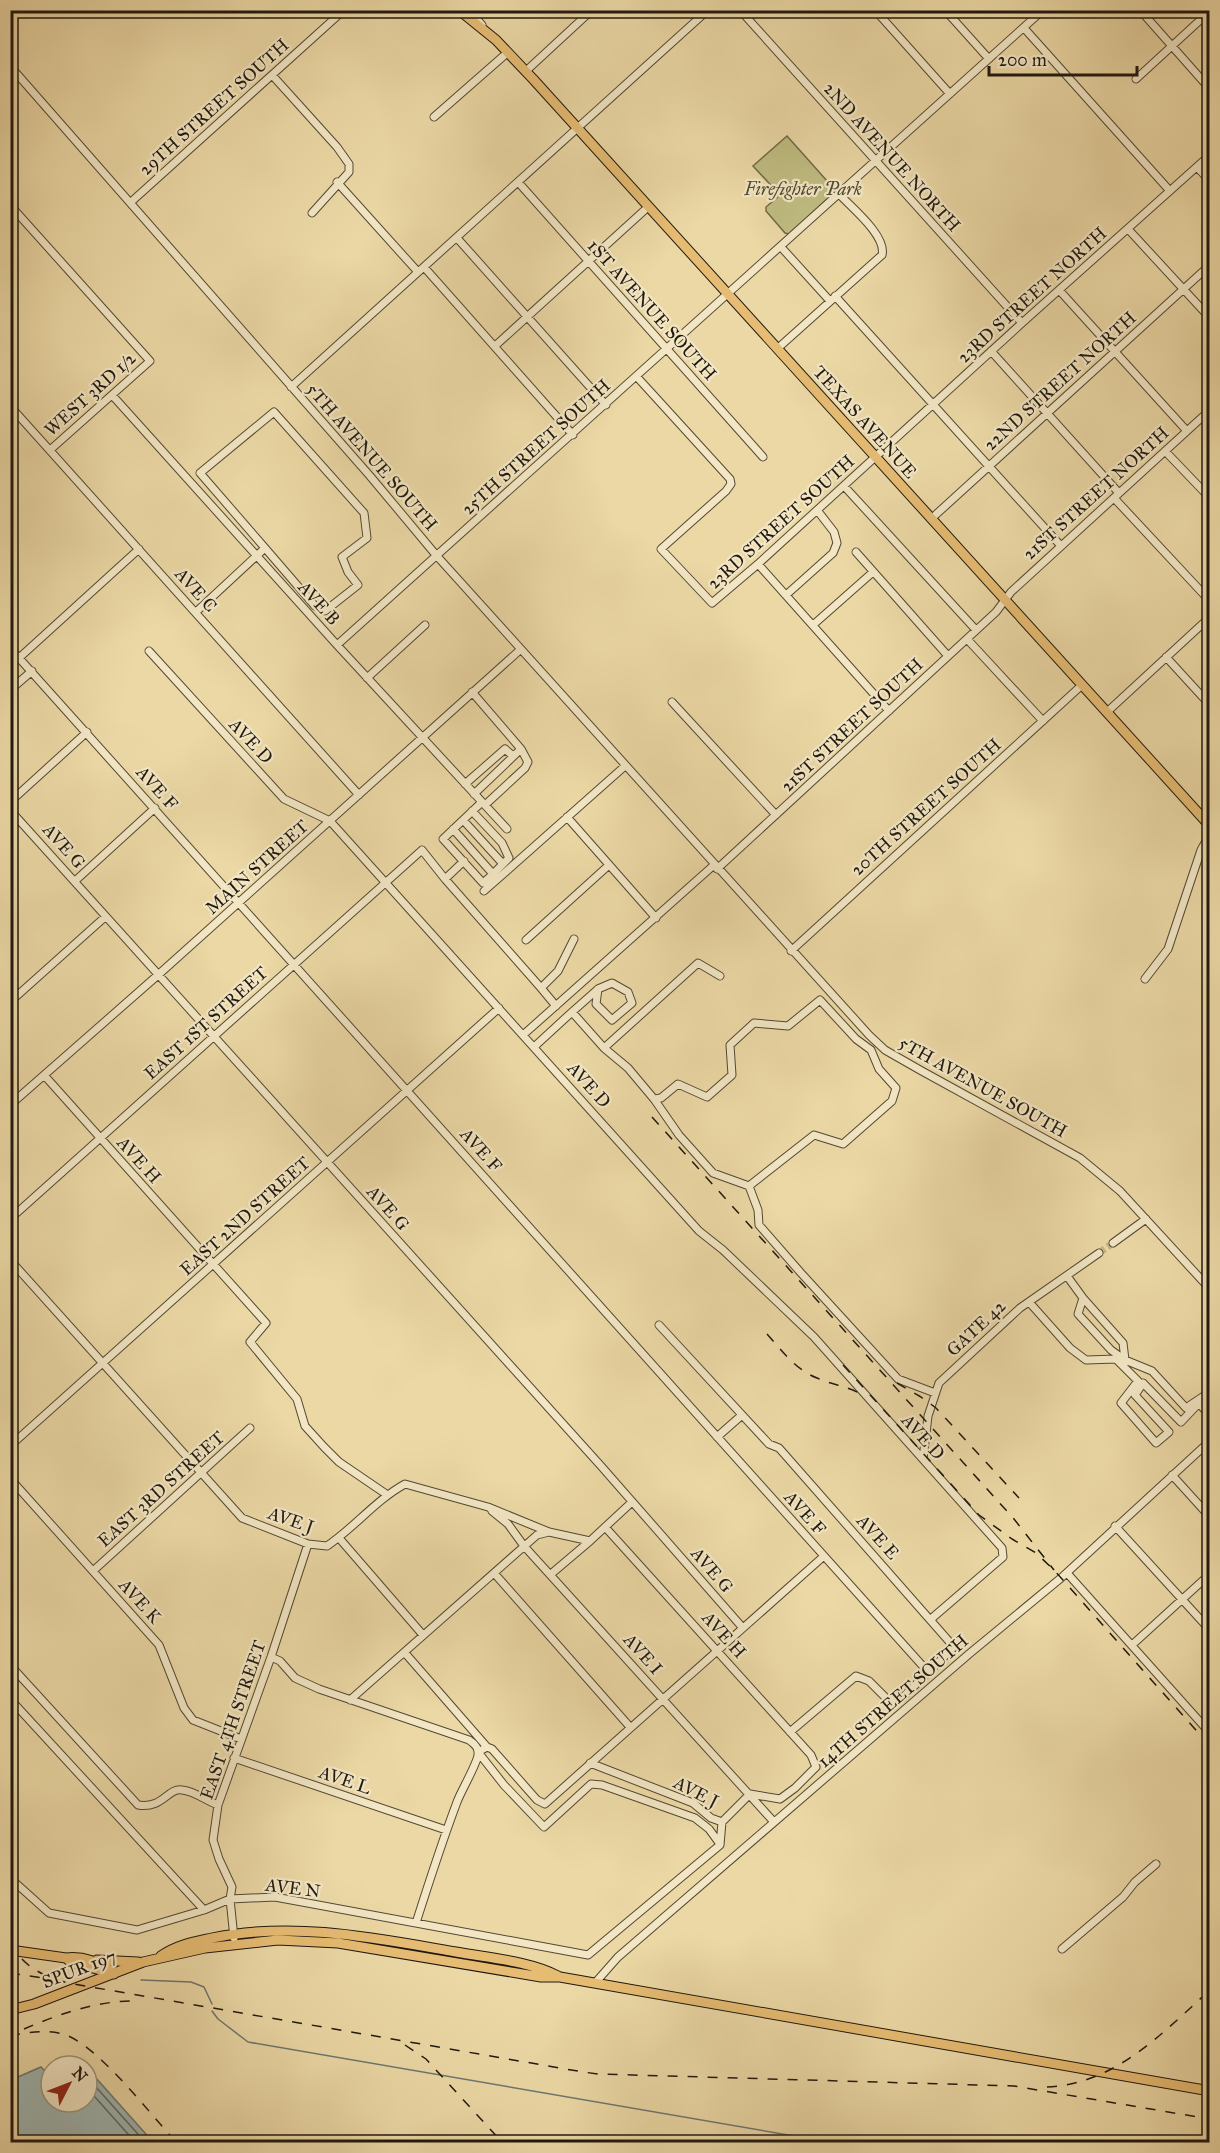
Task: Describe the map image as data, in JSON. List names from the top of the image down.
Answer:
{
  "streets": {
    "main road": ["TEXAS AVENUE", "SPUR 197"],
    "street": [
      "29TH STREET SOUTH",
      "2ND AVENUE NORTH",
      "23RD STREET NORTH",
      "1ST AVENUE SOUTH",
      "22ND STREET NORTH",
      "WEST 3RD 1/2",
      "25TH STREET SOUTH",
      "5TH AVENUE SOUTH",
      "21ST STREET NORTH",
      "23RD STREET SOUTH",
      "AVE C",
      "AVE B",
      "21ST STREET SOUTH",
      "AVE D",
      "AVE F",
      "20TH STREET SOUTH",
      "AVE G",
      "MAIN STREET",
      "EAST 1ST STREET",
      "AVE H",
      "EAST 2ND STREET",
      "GATE 42",
      "EAST 3RD STREET",
      "AVE J",
      "AVE E",
      "AVE K",
      "AVE I",
      "14TH STREET SOUTH",
      "EAST 4TH STREET",
      "AVE L",
      "AVE N"
    ]
  },
  "crossings": [
    ["29TH STREET SOUTH", "5TH AVENUE SOUTH"],
    ["2ND AVENUE NORTH", "23RD STREET NORTH"],
    ["2ND AVENUE NORTH", "25TH STREET SOUTH"],
    ["23RD STREET NORTH", "TEXAS AVENUE"],
    ["23RD STREET NORTH", "23RD STREET SOUTH"],
    ["1ST AVENUE SOUTH", "25TH STREET SOUTH"],
    ["22ND STREET NORTH", "TEXAS AVENUE"],
    ["WEST 3RD 1/2", "AVE C"],
    ["WEST 3RD 1/2", "AVE B"],
    ["TEXAS AVENUE", "25TH STREET SOUTH"],
    ["TEXAS AVENUE", "21ST STREET NORTH"],
    ["TEXAS AVENUE", "23RD STREET SOUTH"],
    ["TEXAS AVENUE", "21ST STREET SOUTH"],
    ["TEXAS AVENUE", "20TH STREET SOUTH"],
    ["25TH STREET SOUTH", "5TH AVENUE SOUTH"],
    ["25TH STREET SOUTH", "23RD STREET SOUTH"],
    ["25TH STREET SOUTH", "AVE B"],
    ["5TH AVENUE SOUTH", "21ST STREET SOUTH"],
    ["5TH AVENUE SOUTH", "20TH STREET SOUTH"],
    ["5TH AVENUE SOUTH", "MAIN STREET"],
    ["21ST STREET NORTH", "21ST STREET SOUTH"],
    ["AVE C", "MAIN STREET"],
    ["AVE B", "MAIN STREET"],
    ["21ST STREET SOUTH", "AVE D"],
    ["AVE D", "MAIN STREET"],
    ["AVE D", "EAST 1ST STREET"],
    ["AVE D", "EAST 2ND STREET"],
    ["AVE D", "GATE 42"],
    ["AVE D", "AVE E"],
    ["AVE F", "MAIN STREET"],
    ["AVE F", "EAST 1ST STREET"],
    ["AVE F", "EAST 2ND STREET"],
    ["AVE F", "AVE E"],
    ["AVE G", "MAIN STREET"],
    ["AVE G", "EAST 1ST STREET"],
    ["AVE G", "EAST 2ND STREET"],
    ["MAIN STREET", "AVE H"],
    ["EAST 1ST STREET", "AVE H"],
    ["AVE H", "EAST 2ND STREET"],
    ["AVE H", "AVE I"],
    ["EAST 2ND STREET", "AVE J"],
    ["EAST 3RD STREET", "AVE J"],
    ["EAST 3RD STREET", "AVE K"],
    ["AVE J", "EAST 4TH STREET"],
    ["AVE K", "EAST 4TH STREET"],
    ["AVE I", "14TH STREET SOUTH"],
    ["14TH STREET SOUTH", "SPUR 197"],
    ["EAST 4TH STREET", "AVE L"],
    ["EAST 4TH STREET", "AVE N"],
    ["EAST 4TH STREET", "SPUR 197"]
  ],
  "parks": ["Firefighter Park"],
  "scale_bar": "200 m",
  "north": "top right"
}
